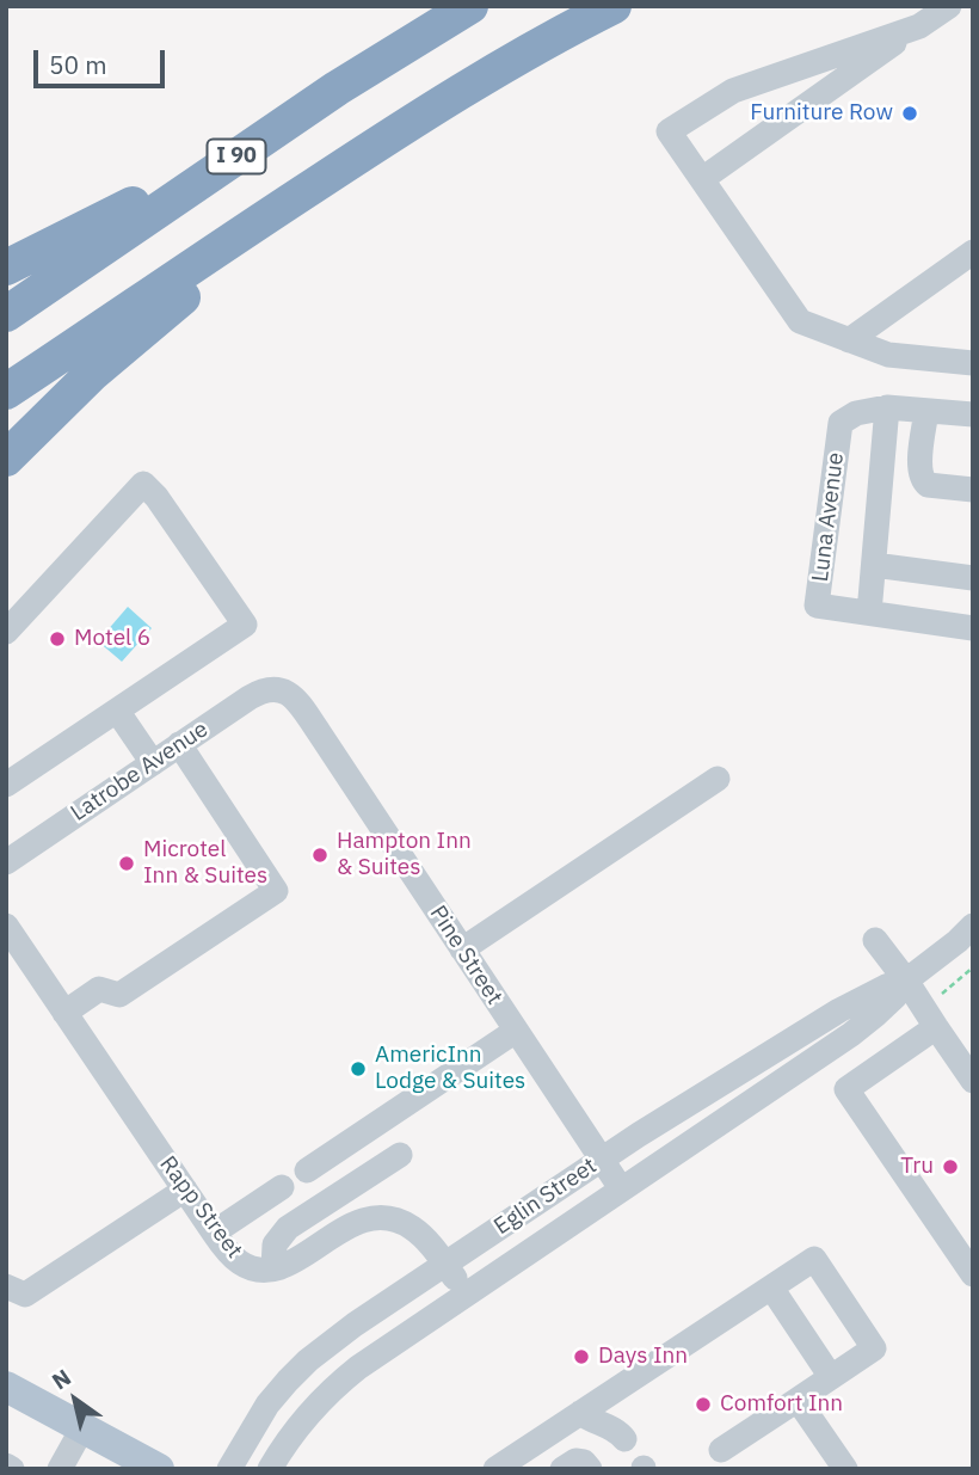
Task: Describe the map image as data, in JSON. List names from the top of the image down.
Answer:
{
  "streets": {
    "highway": ["I 90"],
    "street": [
      "Luna Avenue",
      "Latrobe Avenue",
      "Pine Street",
      "Eglin Street",
      "Rapp Street"
    ]
  },
  "crossings": [
    ["Latrobe Avenue", "Pine Street"],
    ["Pine Street", "Eglin Street"],
    ["Eglin Street", "Rapp Street"]
  ],
  "places": [
    "Furniture Row",
    "Motel 6",
    "Hampton Inn & Suites",
    "Microtel Inn & Suites",
    "AmericInn Lodge & Suites",
    "Tru",
    "Days Inn",
    "Comfort Inn"
  ],
  "scale_bar": "50 m",
  "north": "top left"
}
